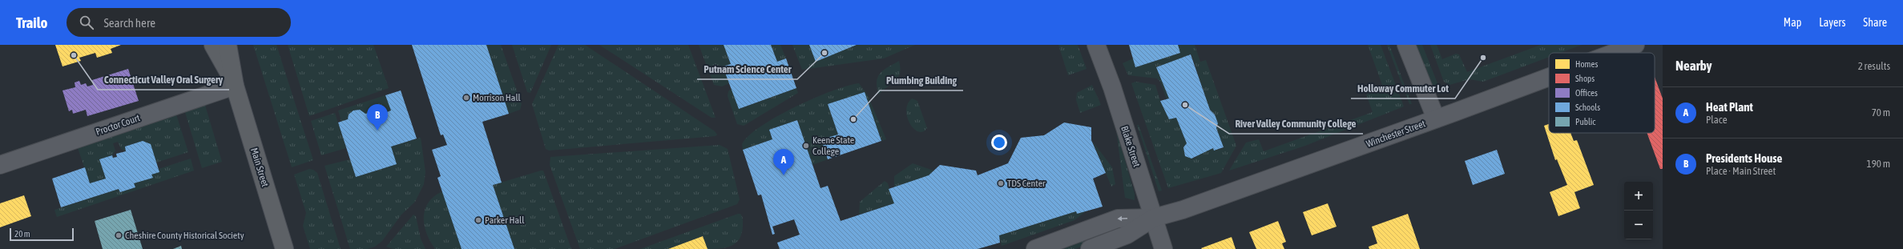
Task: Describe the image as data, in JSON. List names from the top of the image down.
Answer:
{
  "streets": {
    "main road": ["Main Street"],
    "street": ["Proctor Court", "Winchester Street", "Blake Street"]
  },
  "crossings": [
    ["Proctor Court", "Main Street"],
    ["Winchester Street", "Blake Street"]
  ],
  "places": [
    "Putnam Science Center",
    "Connecticut Valley Oral Surgery",
    "Holloway Commuter Lot",
    "Morrison Hall",
    "River Valley Community College",
    "Plumbing Building",
    "Keene State College",
    "TDS Center",
    "Parker Hall",
    "Cheshire County Historical Society"
  ],
  "legend": [
    "Homes",
    "Shops",
    "Offices",
    "Schools",
    "Public"
  ],
  "scale_bar": "20 m",
  "page": {
    "header": "Trailo",
    "search": "Search here",
    "nav": ["Map", "Layers", "Share"],
    "heading": ["Nearby", "2 results"],
    "list": [
      {
        "mark": "A",
        "name": "Heat Plant",
        "note": "Place",
        "value": "70 m"
      },
      {
        "mark": "B",
        "name": "Presidents House",
        "note": "Place · Main Street",
        "value": "190 m"
      }
    ],
    "pins": ["B", "A"],
    "map_buttons": ["+", "−"],
    "scale": "20 m"
  }
}
